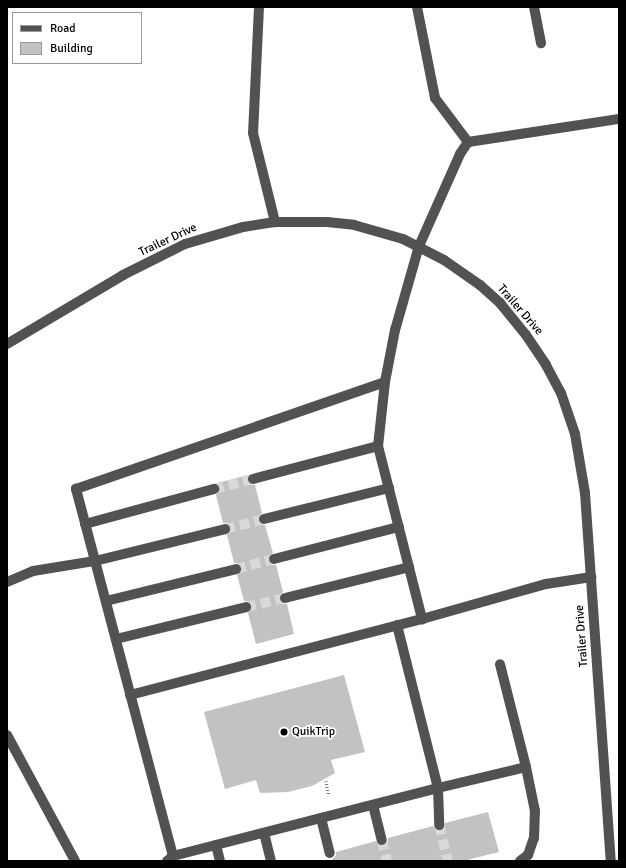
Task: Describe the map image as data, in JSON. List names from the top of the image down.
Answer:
{
  "streets": {
    "street": ["Trailer Drive"]
  },
  "places": ["QuikTrip"],
  "legend": ["Road", "Building"]
}
